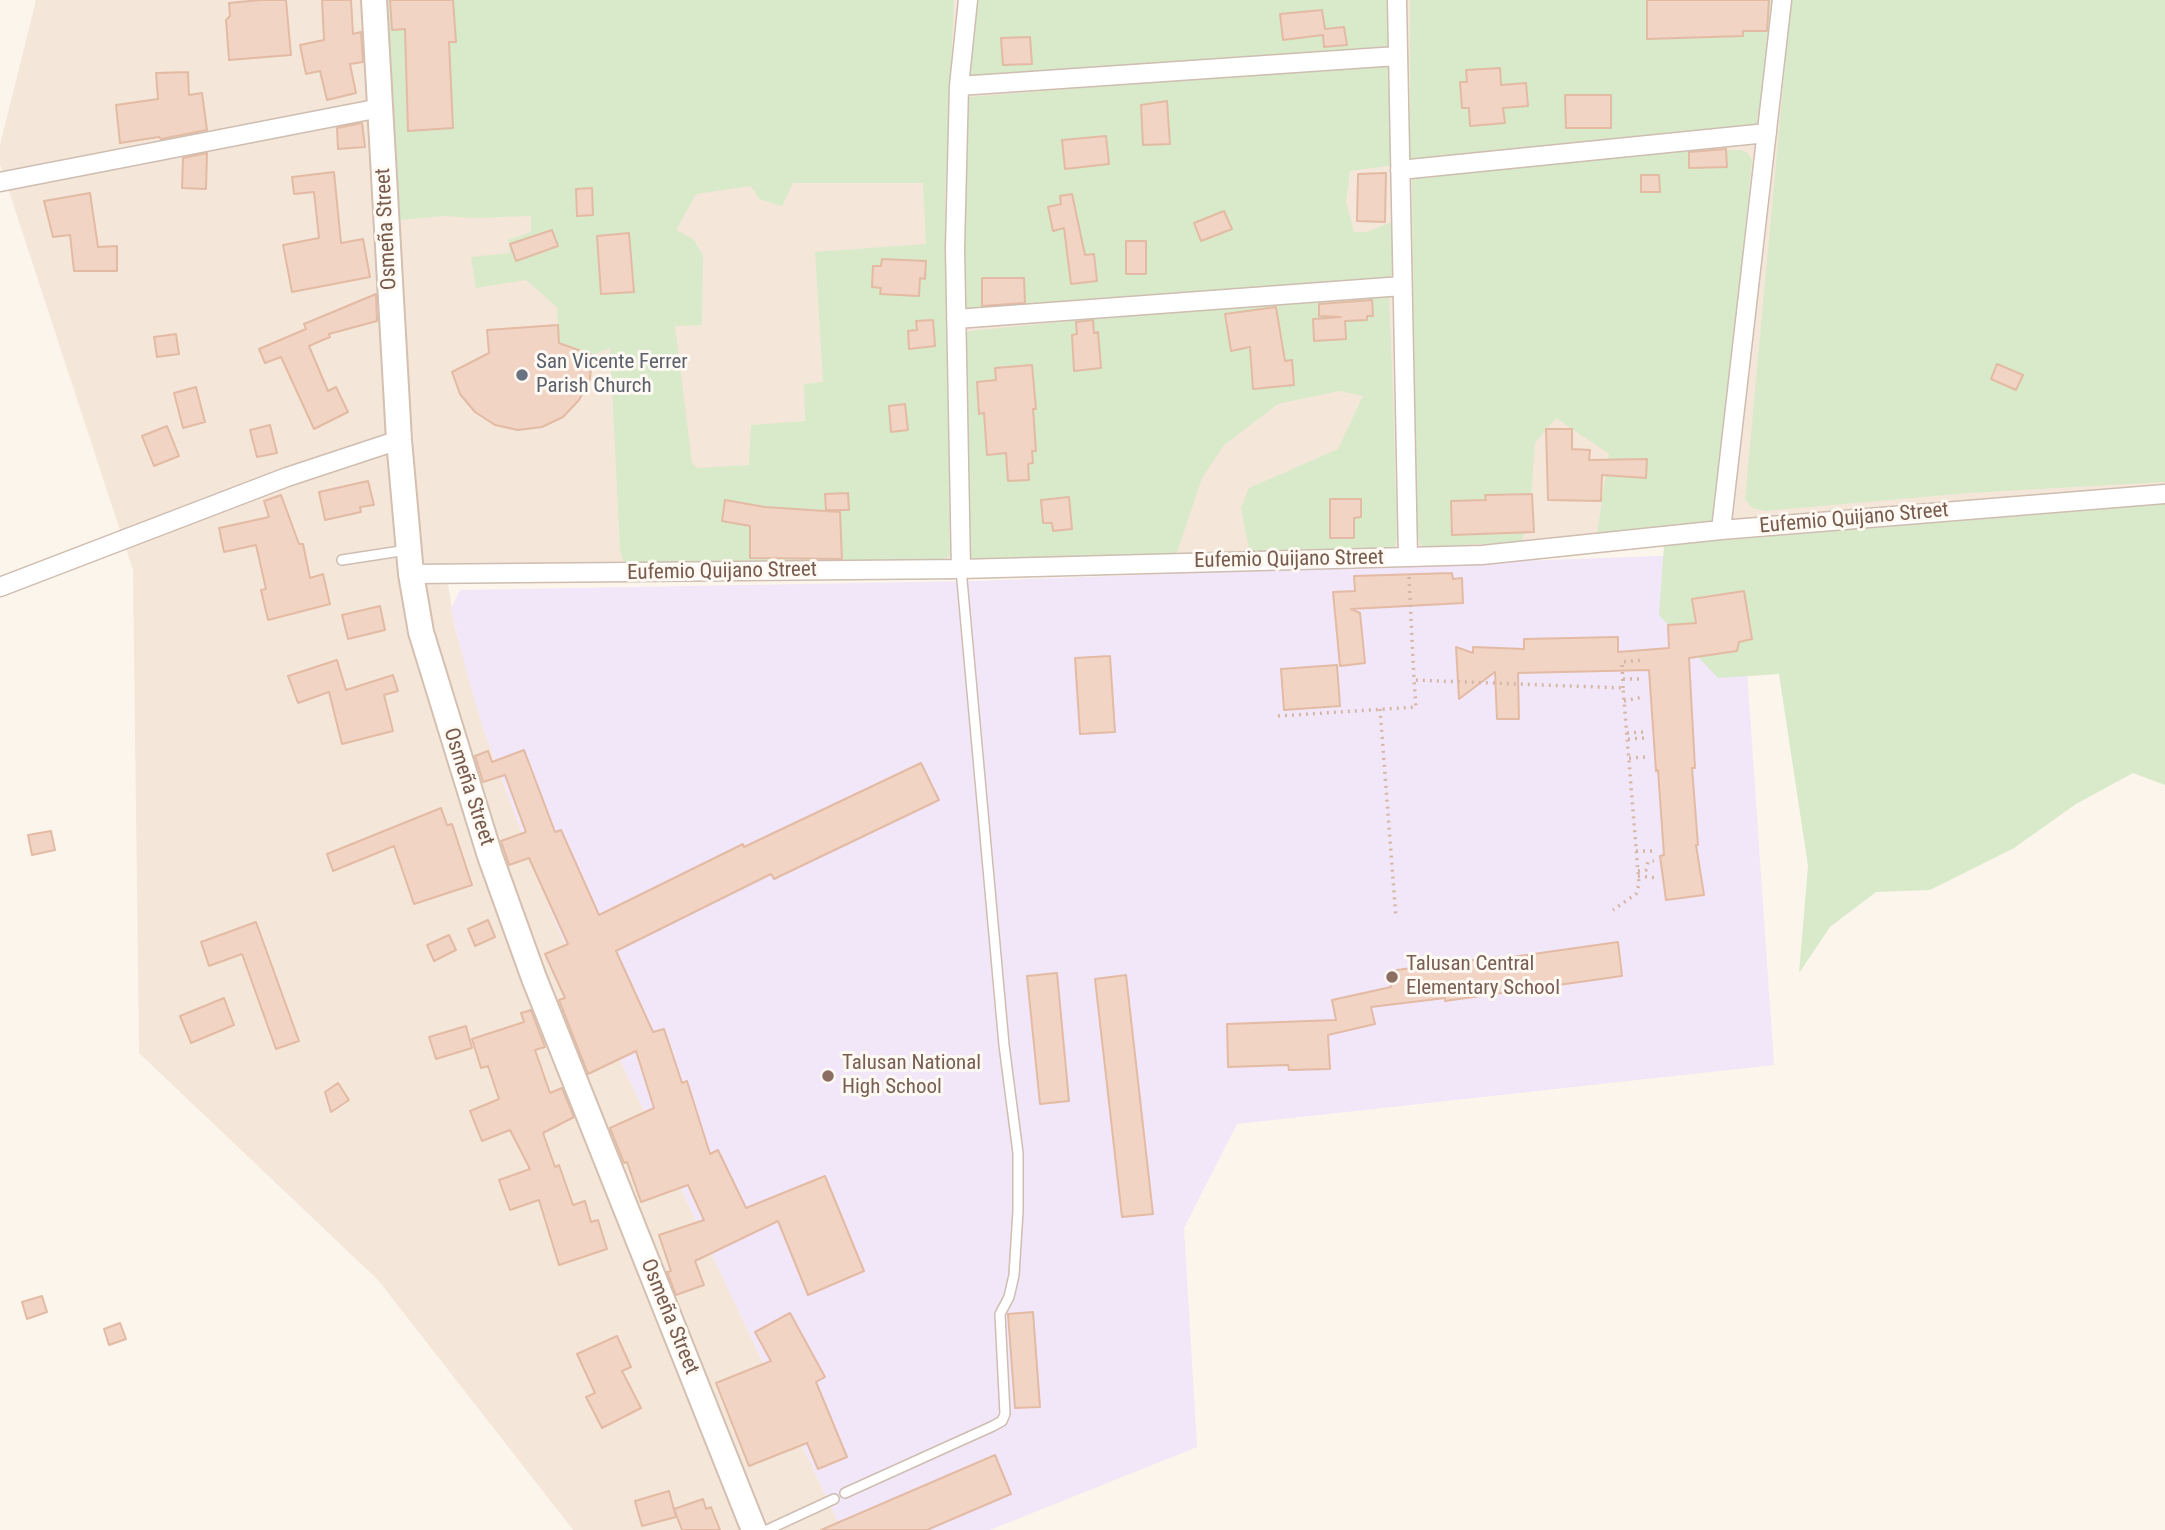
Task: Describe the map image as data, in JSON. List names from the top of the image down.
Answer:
{
  "streets": {
    "main road": ["Osmeña Street"],
    "street": ["Eufemio Quijano Street"]
  },
  "crossings": [
    ["Osmeña Street", "Eufemio Quijano Street"]
  ],
  "places": ["San Vicente Ferrer Parish Church", "Talusan Central Elementary School", "Talusan National High School"]
}
